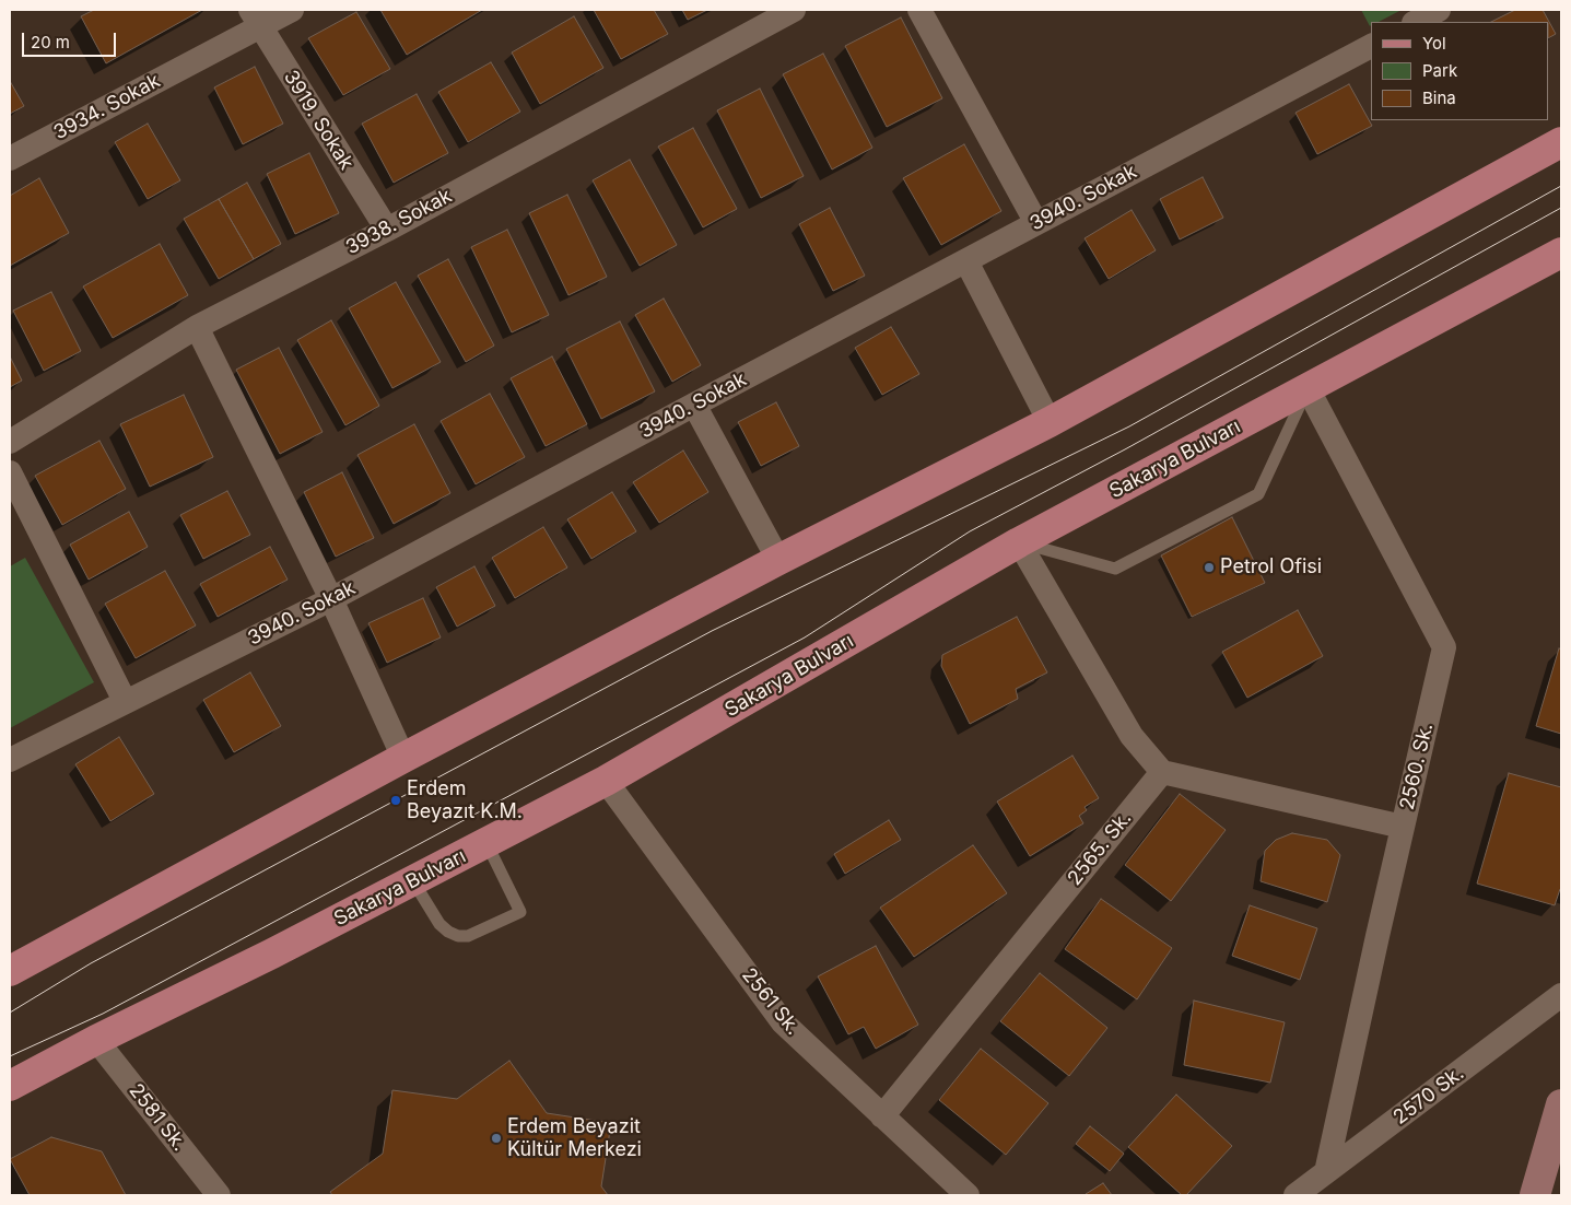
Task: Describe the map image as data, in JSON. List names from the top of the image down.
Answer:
{
  "streets": {
    "main road": ["Sakarya Bulvarı"],
    "street": [
      "3934. Sokak",
      "3919. Sokak",
      "3940. Sokak",
      "3938. Sokak",
      "2560. Sk.",
      "2565. Sk.",
      "2561 Sk.",
      "2570 Sk.",
      "2581 Sk."
    ]
  },
  "crossings": [
    ["3934. Sokak", "3919. Sokak"],
    ["3919. Sokak", "3938. Sokak"],
    ["Sakarya Bulvarı", "2560. Sk."],
    ["Sakarya Bulvarı", "2561 Sk."],
    ["Sakarya Bulvarı", "2581 Sk."],
    ["2560. Sk.", "2570 Sk."],
    ["2565. Sk.", "2561 Sk."]
  ],
  "places": ["Petrol Ofisi", "Erdem Beyazıt K.M.", "Erdem Beyazit Kültür Merkezi"],
  "legend": ["Yol", "Park", "Bina"],
  "scale_bar": "20 m"
}
